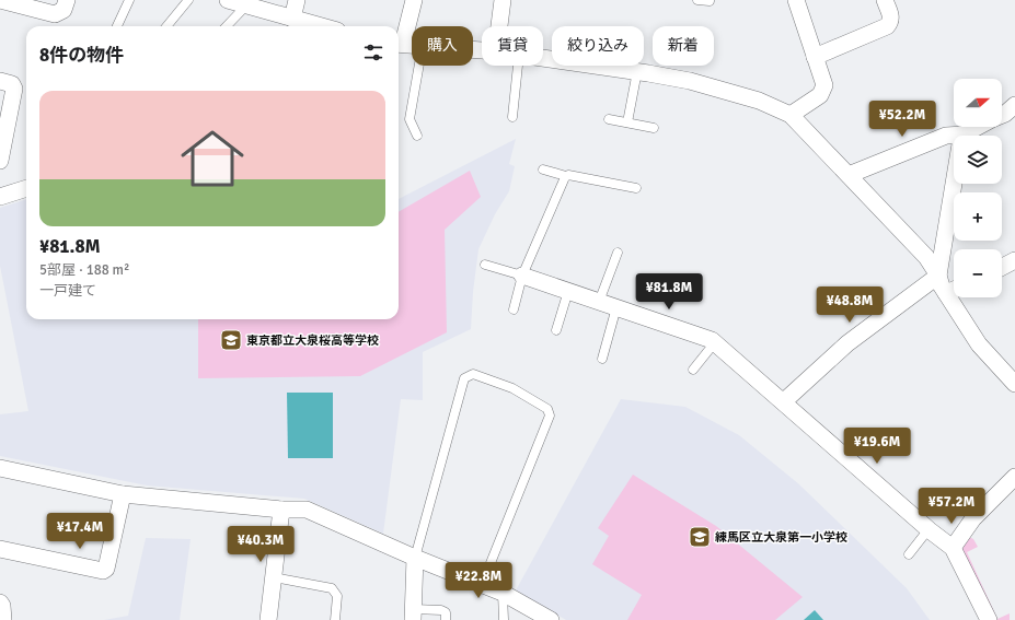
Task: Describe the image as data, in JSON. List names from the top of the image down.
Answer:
{
  "places": {
    "school or university": ["東京都立大泉桜高等学校", "練馬区立大泉第一小学校"]
  },
  "north": "right",
  "page": {
    "chip": [
      "購入",
      "賃貸",
      "絞り込み",
      "新着"
    ],
    "heading": "8件の物件",
    "map_buttons": ["+", "−"],
    "list": [
      {
        "name": "¥81.8M",
        "note": "5部屋 · 188 m² · 一戸建て"
      }
    ],
    "price": [
      "¥52.2M",
      "¥81.8M",
      "¥48.8M",
      "¥19.6M",
      "¥57.2M",
      "¥17.4M",
      "¥40.3M",
      "¥22.8M"
    ]
  }
}
